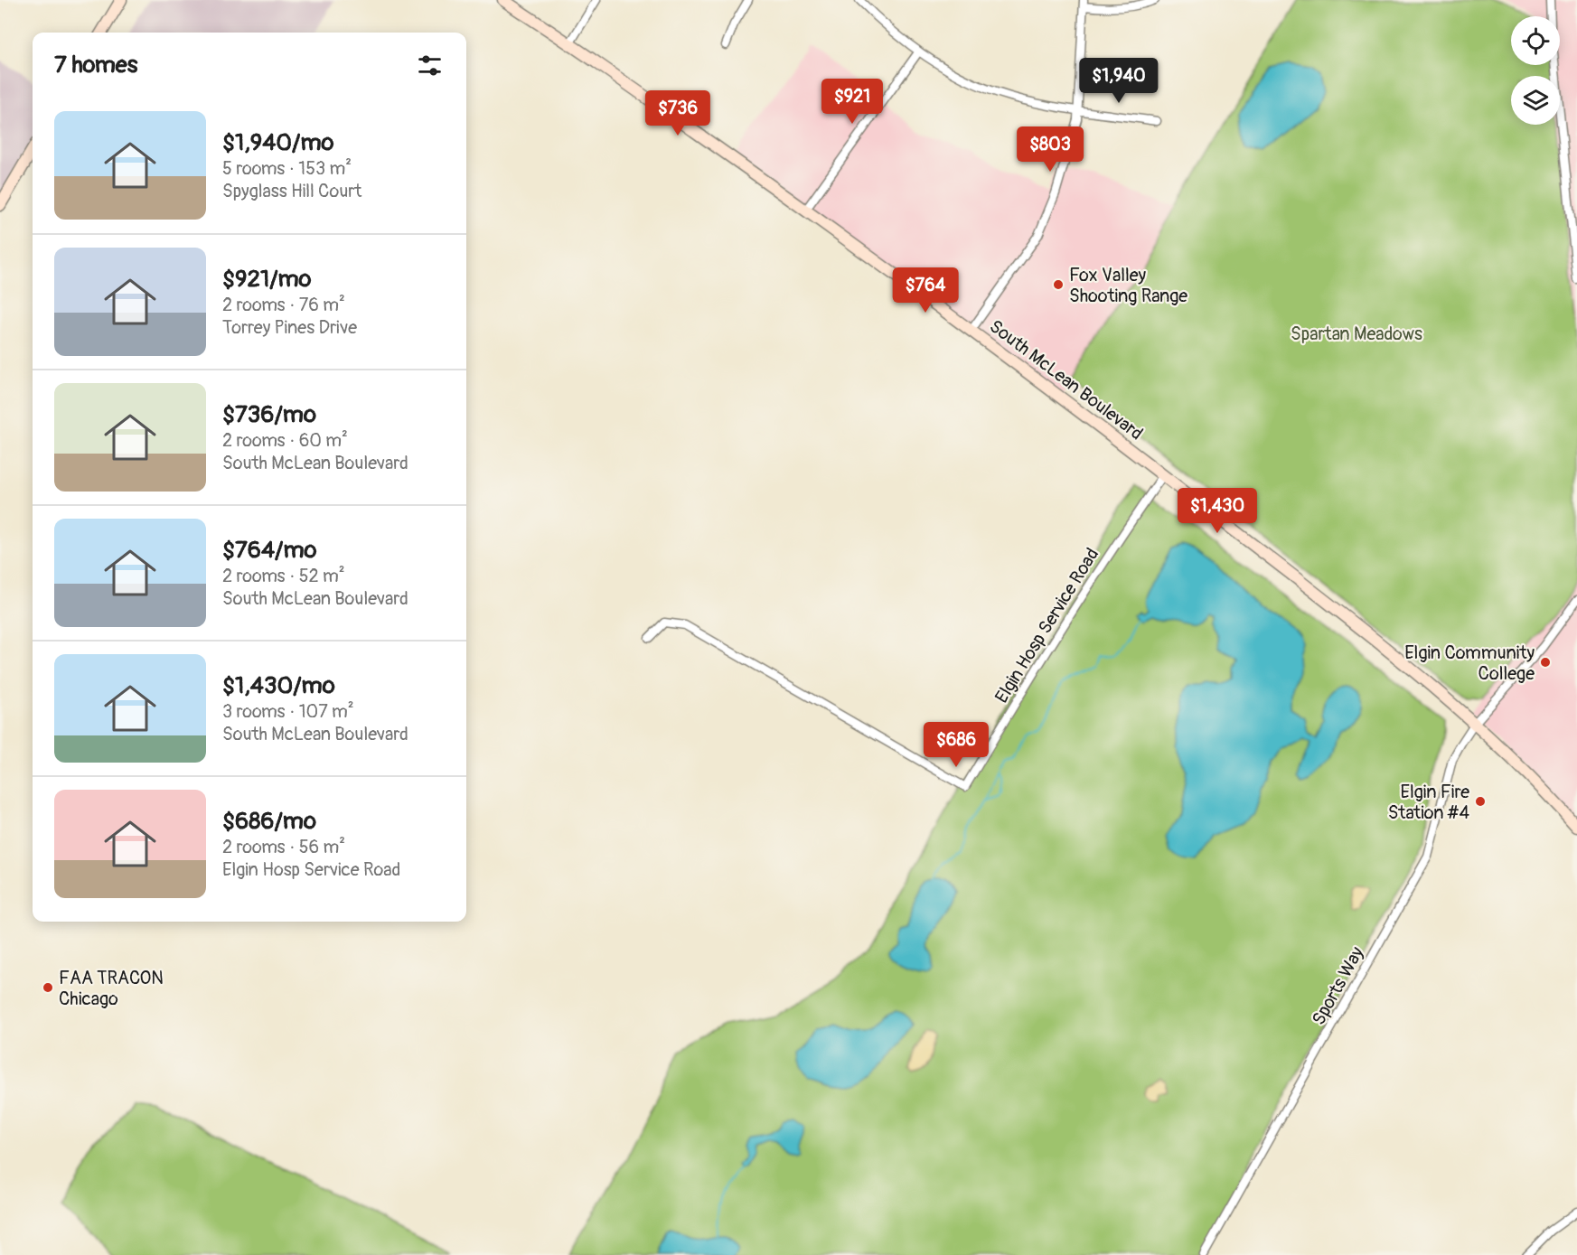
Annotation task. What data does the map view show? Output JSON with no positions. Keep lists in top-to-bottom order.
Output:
{
  "streets": {
    "main road": ["South McLean Boulevard"],
    "street": ["Elgin Hosp Service Road", "Sports Way"]
  },
  "crossings": [
    ["South McLean Boulevard", "Elgin Hosp Service Road"],
    ["South McLean Boulevard", "Sports Way"]
  ],
  "parks": ["Spartan Meadows"],
  "places": [
    "Fox Valley Shooting Range",
    "Elgin Community College",
    "Elgin Fire Station #4",
    "FAA TRACON Chicago"
  ],
  "page": {
    "heading": "7 homes",
    "price": [
      "$1,940",
      "$921",
      "$736",
      "$803",
      "$764",
      "$1,430",
      "$686"
    ],
    "list": [
      {
        "name": "$1,940/mo",
        "note": "5 rooms · 153 m² · Spyglass Hill Court"
      },
      {
        "name": "$921/mo",
        "note": "2 rooms · 76 m² · Torrey Pines Drive"
      },
      {
        "name": "$736/mo",
        "note": "2 rooms · 60 m² · South McLean Boulevard"
      },
      {
        "name": "$764/mo",
        "note": "2 rooms · 52 m² · South McLean Boulevard"
      },
      {
        "name": "$1,430/mo",
        "note": "3 rooms · 107 m² · South McLean Boulevard"
      },
      {
        "name": "$686/mo",
        "note": "2 rooms · 56 m² · Elgin Hosp Service Road"
      }
    ]
  }
}
